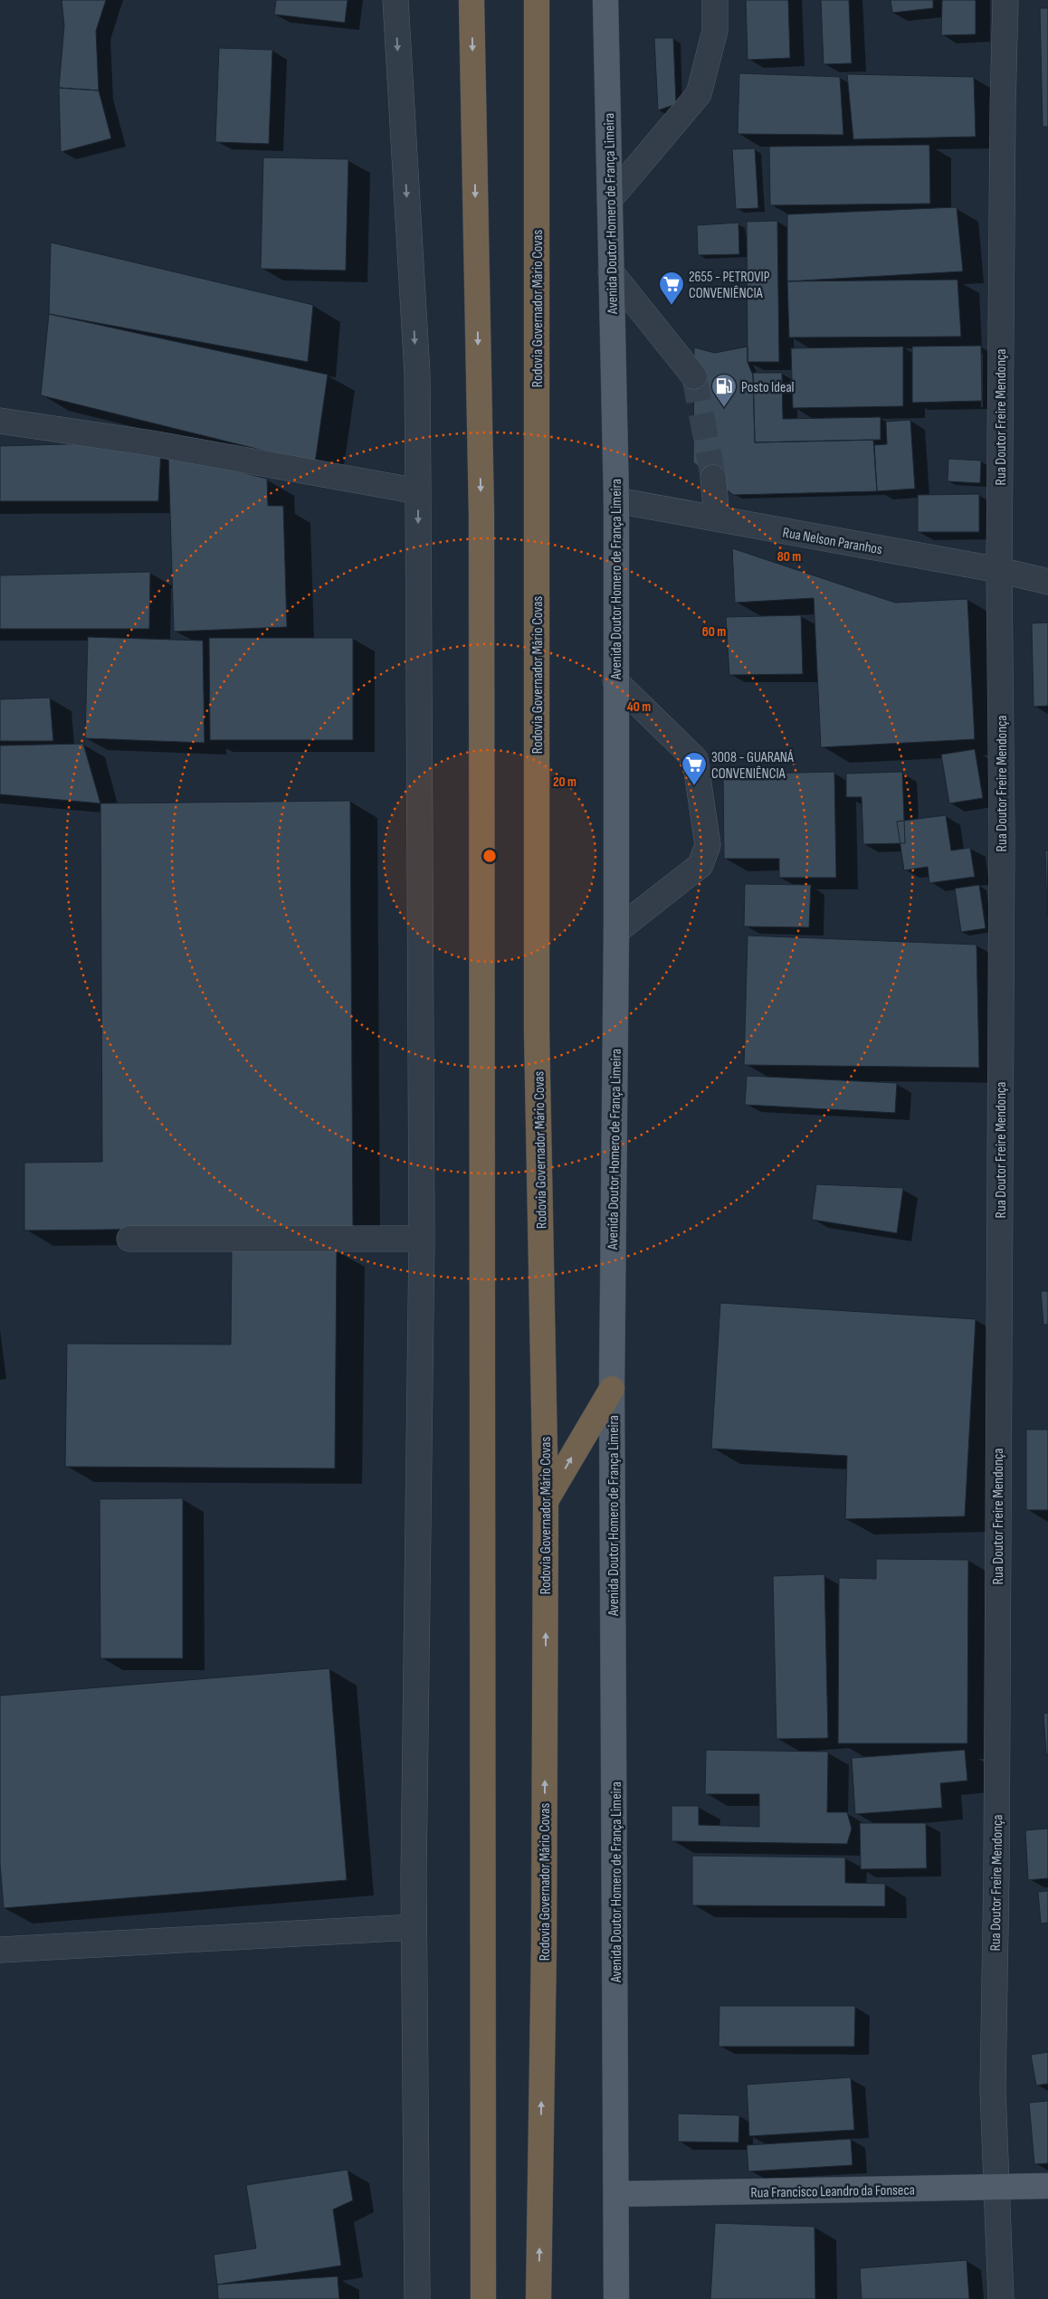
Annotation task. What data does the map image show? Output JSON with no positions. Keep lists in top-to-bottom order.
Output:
{
  "streets": {
    "highway": ["Rodovia Governador Mário Covas"],
    "main road": ["Avenida Doutor Homero de França Limeira", "Rua Francisco Leandro da Fonseca"],
    "street": ["Rua Doutor Freire Mendonça", "Rua Nelson Paranhos"]
  },
  "crossings": [
    ["Avenida Doutor Homero de França Limeira", "Rua Nelson Paranhos"],
    ["Avenida Doutor Homero de França Limeira", "Rua Francisco Leandro da Fonseca"],
    ["Rua Doutor Freire Mendonça", "Rua Nelson Paranhos"],
    ["Rua Doutor Freire Mendonça", "Rua Francisco Leandro da Fonseca"]
  ],
  "places": {
    "supermarket": ["2655 - PETROVIP CONVENIÊNCIA", "3008 - GUARANÁ CONVENIÊNCIA"],
    "fuel station": ["Posto Ideal"]
  },
  "rings": [
    "80 m",
    "60 m",
    "40 m",
    "20 m"
  ]
}
